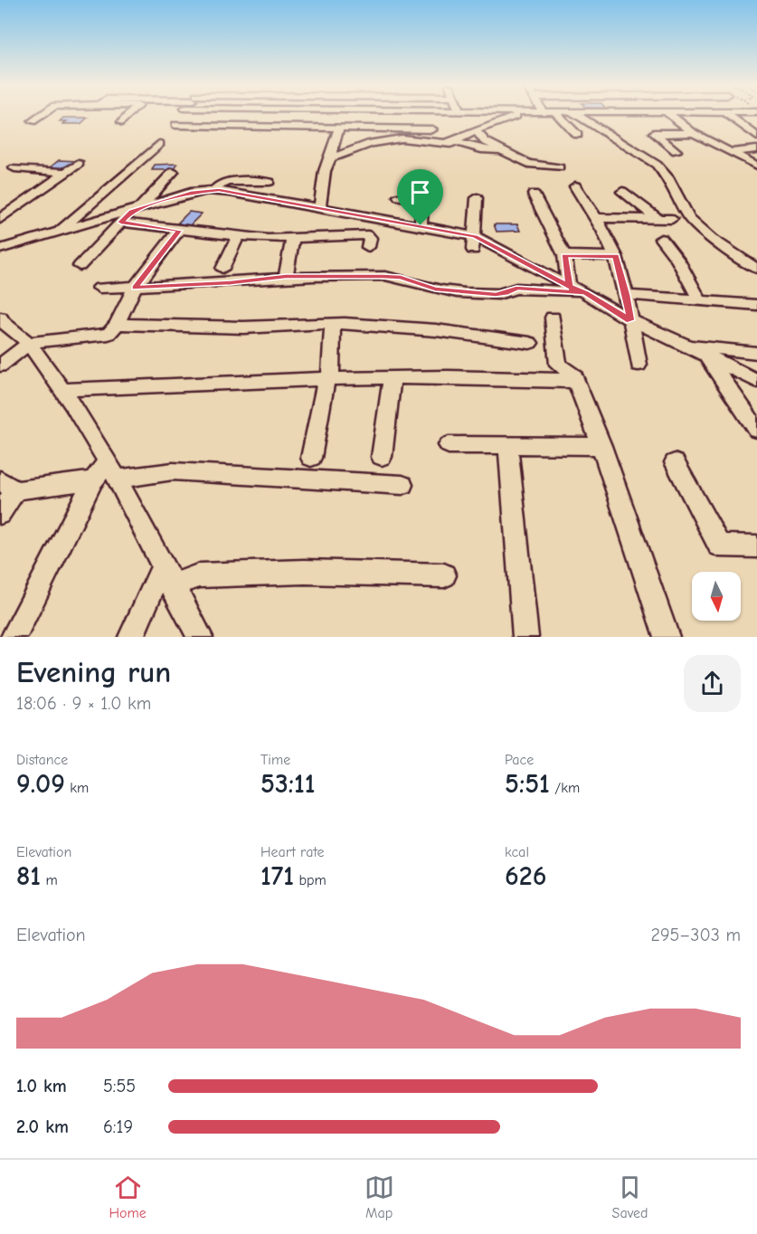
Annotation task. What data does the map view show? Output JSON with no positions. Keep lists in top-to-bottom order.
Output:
{
  "north": "bottom",
  "page": {
    "heading": ["Evening run", "18:06 · 9 × 1.0 km"],
    "stats": [
      ["Distance", "9.09 km"],
      ["Time", "53:11"],
      ["Pace", "5:51 /km"],
      ["Elevation", "81 m"],
      ["Heart rate", "171 bpm"],
      ["kcal", "626"]
    ],
    "chart": ["Elevation", "295–303 m"],
    "list": [
      {
        "name": "1.0 km",
        "note": "5:55"
      },
      {
        "name": "2.0 km",
        "note": "6:19"
      }
    ],
    "tabs": ["Home", "Map", "Saved"]
  }
}
